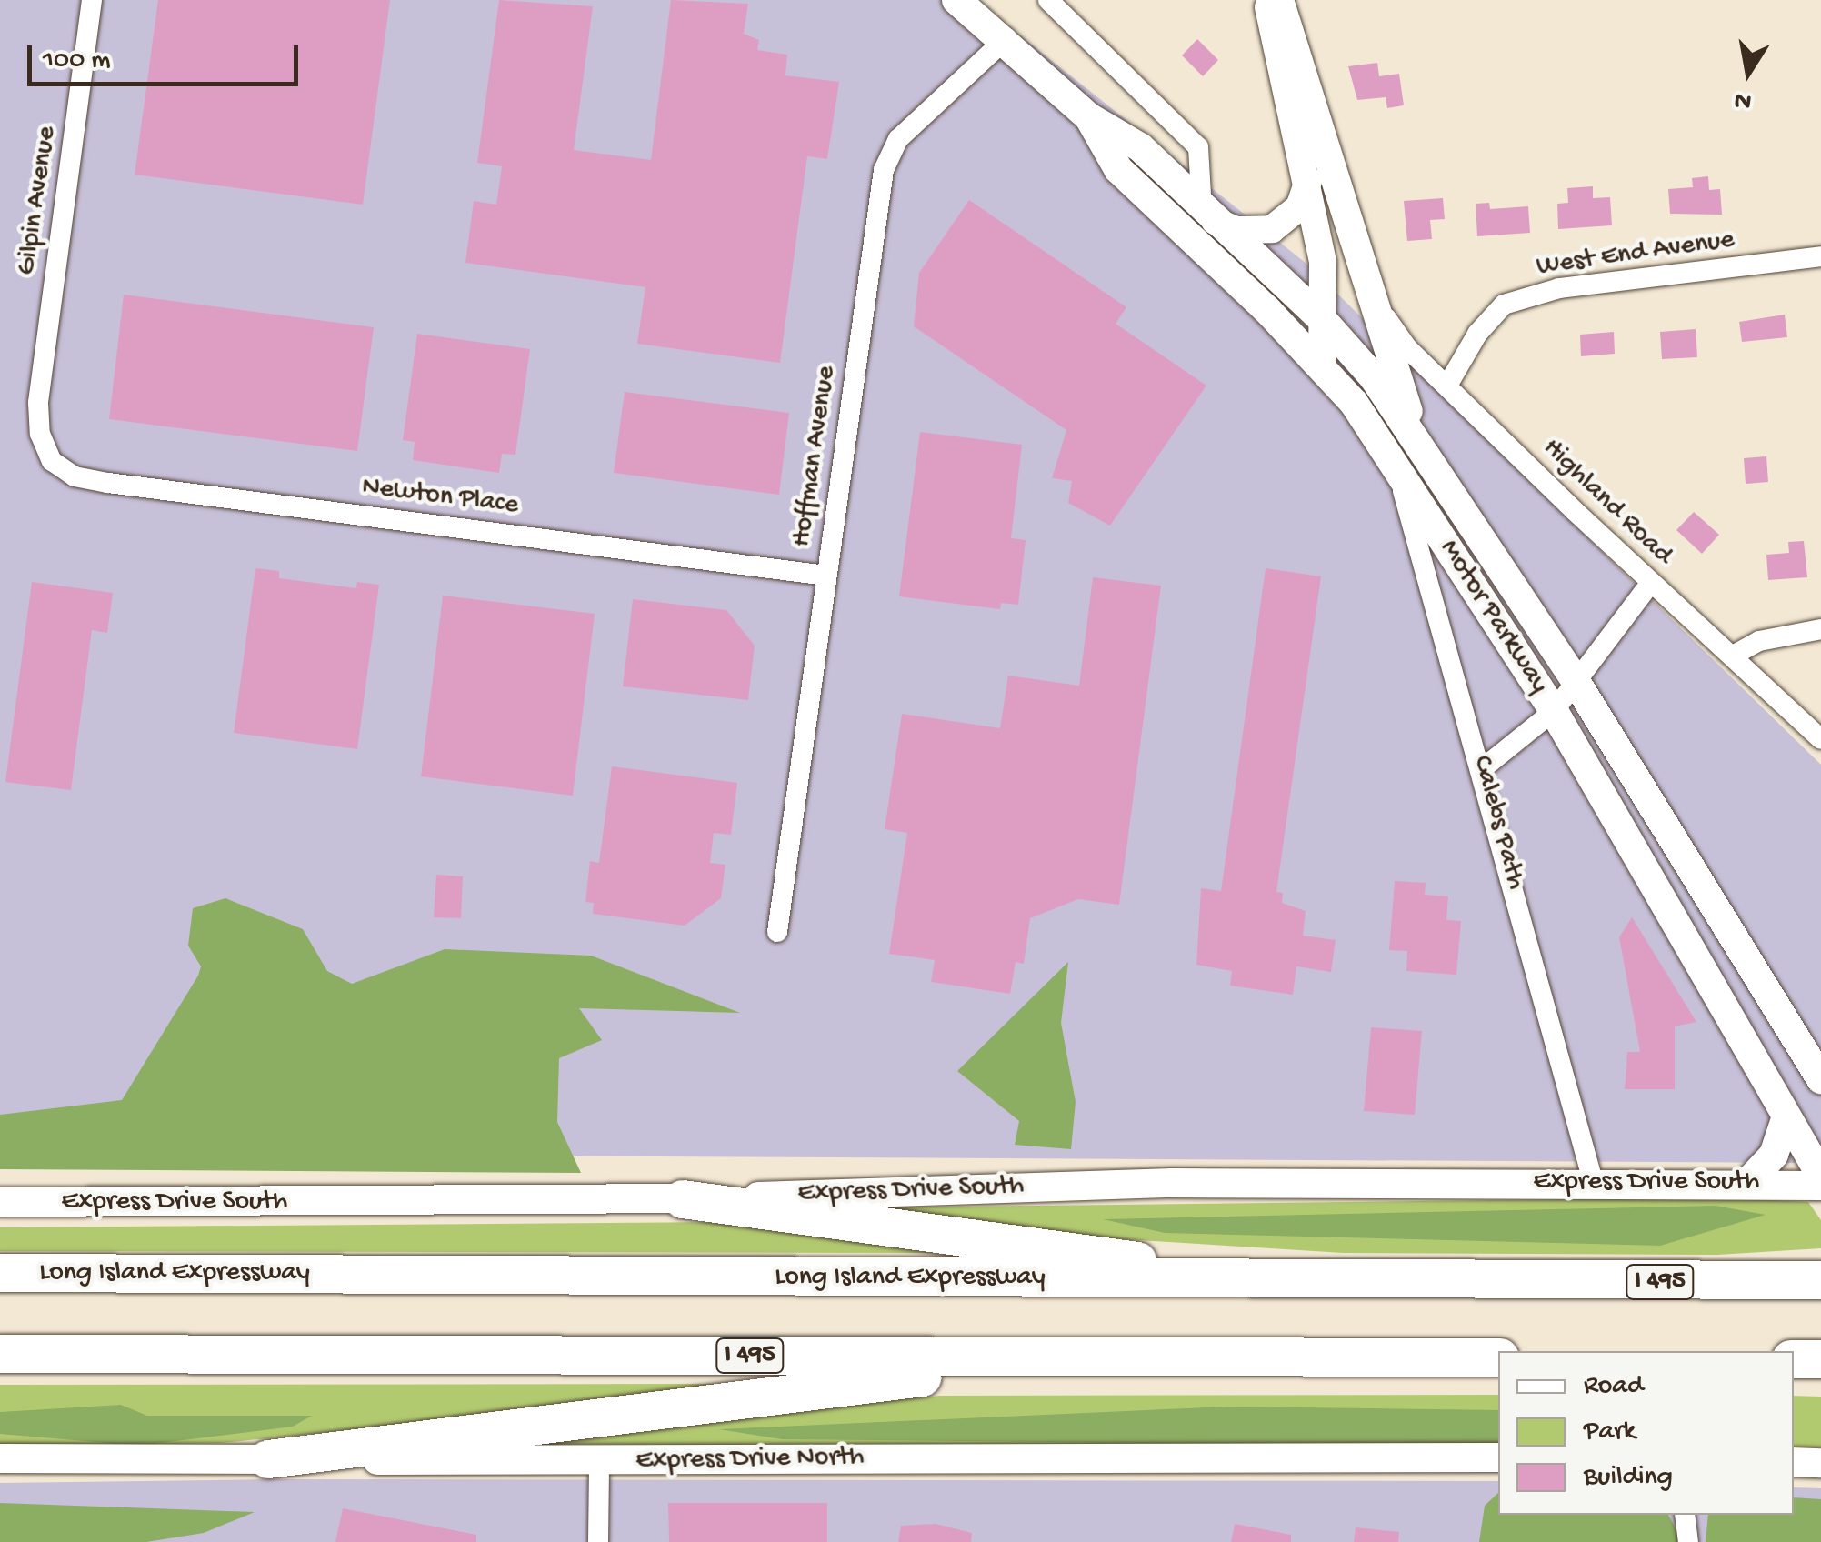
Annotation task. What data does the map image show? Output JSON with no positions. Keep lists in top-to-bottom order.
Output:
{
  "streets": {
    "highway": ["Long Island Expressway", "I 495"],
    "main road": ["Motor Parkway", "Express Drive South", "Express Drive North"],
    "street": [
      "Gilpin Avenue",
      "West End Avenue",
      "Hoffman Avenue",
      "Newton Place",
      "Highland Road",
      "Calebs Path"
    ]
  },
  "crossings": [
    ["Gilpin Avenue", "Newton Place"],
    ["West End Avenue", "Highland Road"],
    ["Hoffman Avenue", "Newton Place"],
    ["Hoffman Avenue", "Motor Parkway"],
    ["Motor Parkway", "Calebs Path"],
    ["Calebs Path", "Express Drive South"]
  ],
  "legend": ["Road", "Park", "Building"],
  "scale_bar": "100 m",
  "north": "bottom"
}
